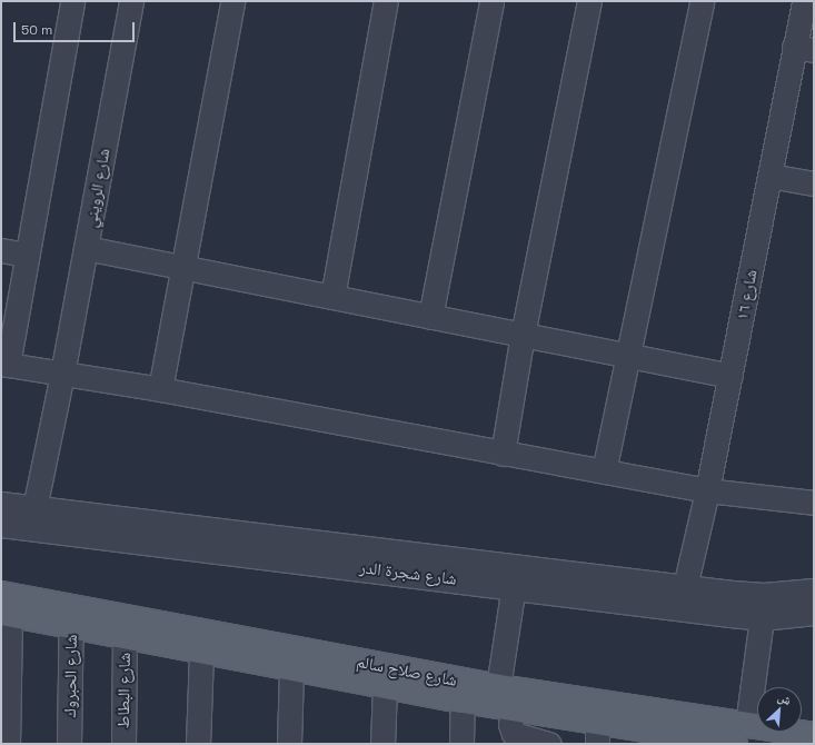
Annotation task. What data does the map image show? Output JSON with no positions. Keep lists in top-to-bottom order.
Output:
{
  "streets": {
    "main road": ["شارع صلاح سالم"],
    "street": [
      "شارع الرويني",
      "شارع ١٦",
      "شارع شجرة الدر",
      "شارع الحبروك",
      "شارع البطاط"
    ]
  },
  "crossings": [
    ["شارع الرويني", "شارع شجرة الدر"],
    ["شارع ١٦", "شارع شجرة الدر"],
    ["شارع صلاح سالم", "شارع الحبروك"],
    ["شارع صلاح سالم", "شارع البطاط"]
  ],
  "scale_bar": "50 m",
  "north": "top right"
}
